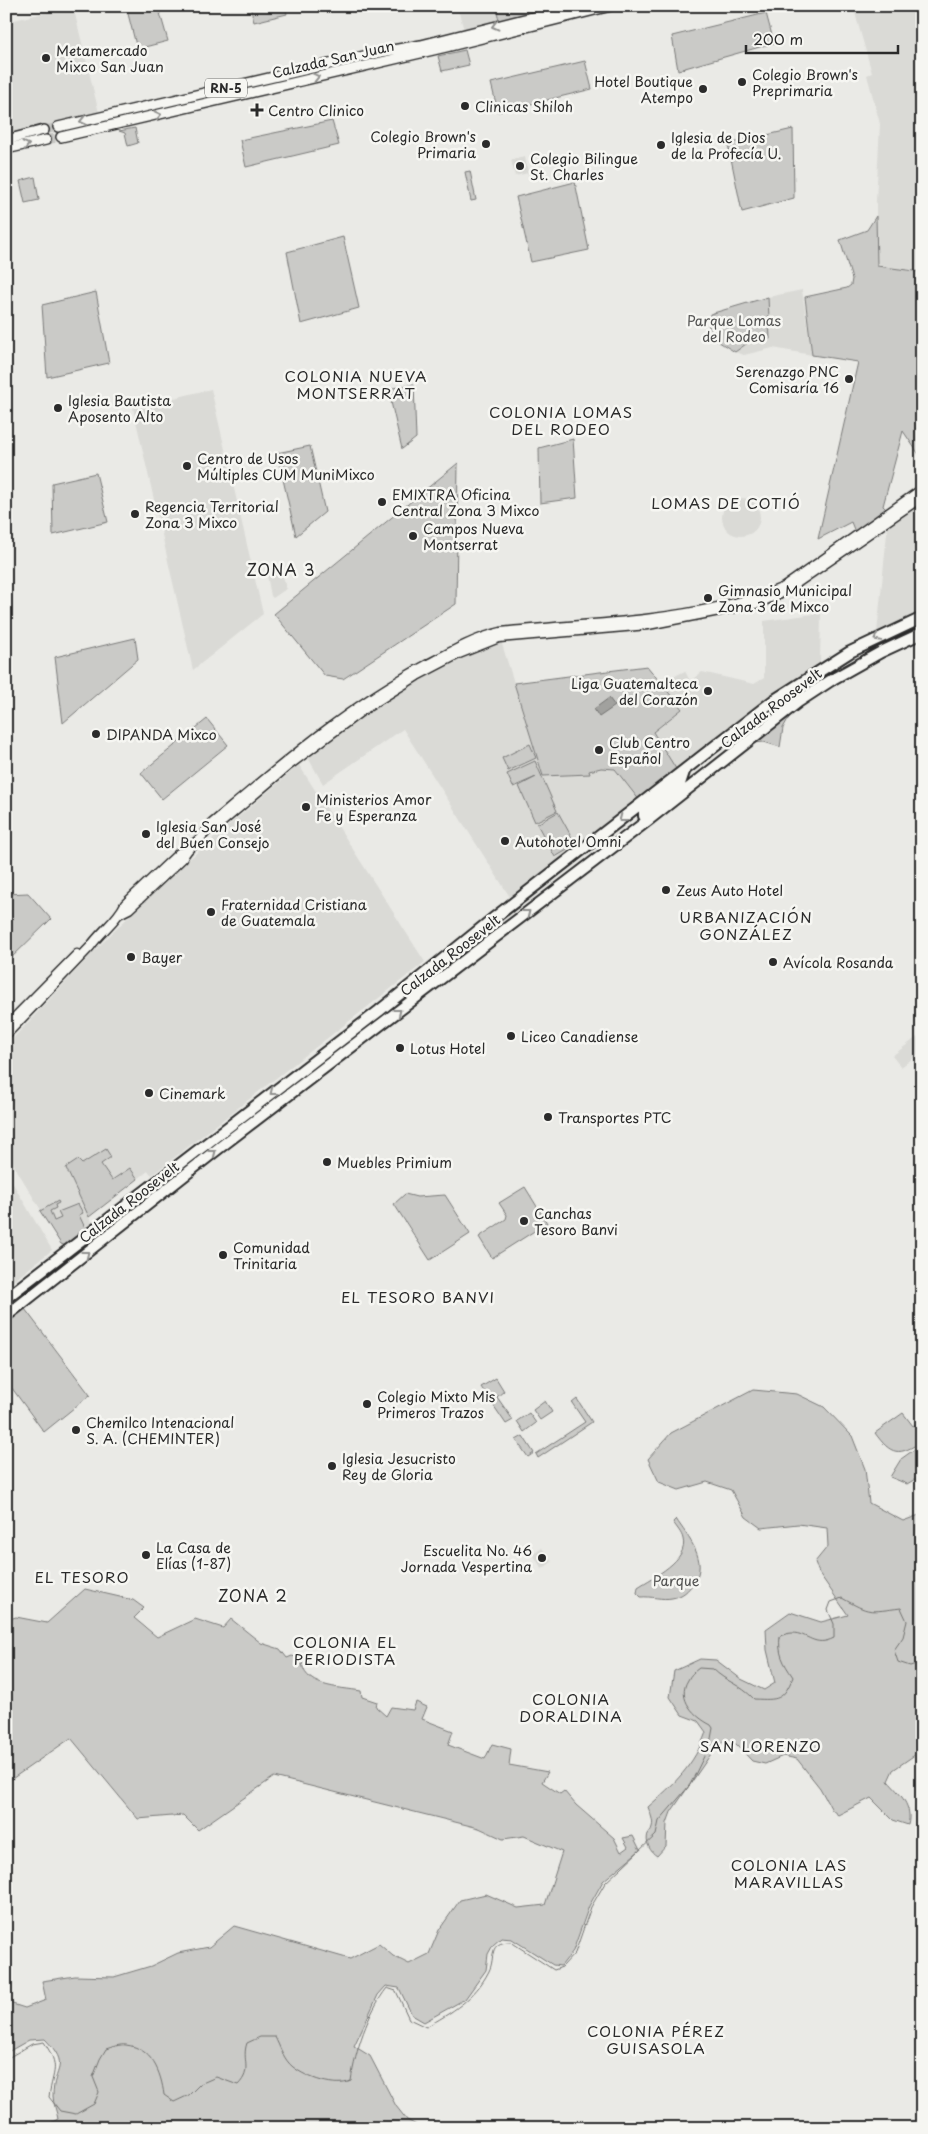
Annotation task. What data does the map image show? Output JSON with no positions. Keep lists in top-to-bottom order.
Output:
{
  "streets": {
    "highway": ["Calzada Roosevelt"],
    "main road": ["Calzada San Juan", "RN-5"]
  },
  "districts": [
    "COLONIA NUEVA MONTSERRAT",
    "COLONIA LOMAS DEL RODEO",
    "LOMAS DE COTIÓ",
    "ZONA 3",
    "URBANIZACIÓN GONZÁLEZ",
    "EL TESORO BANVI",
    "EL TESORO",
    "ZONA 2",
    "COLONIA EL PERIODISTA",
    "COLONIA DORALDINA",
    "SAN LORENZO",
    "COLONIA LAS MARAVILLAS",
    "COLONIA PÉREZ GUISASOLA"
  ],
  "parks": ["Parque Lomas del Rodeo", "Parque"],
  "places": {
    "other": [
      "Metamercado Mixco San Juan",
      "Colegio Brown's Preprimaria",
      "Hotel Boutique Atempo",
      "Clinicas Shiloh",
      "Colegio Brown's Primaria",
      "Iglesia de Dios de la Profecía U.",
      "Colegio Bilingue St. Charles",
      "Serenazgo PNC Comisaría 16",
      "Iglesia Bautista Aposento Alto",
      "Centro de Usos Múltiples CUM MuniMixco",
      "EMIXTRA Oficina Central Zona 3 Mixco",
      "Regencia Territorial Zona 3 Mixco",
      "Campos Nueva Montserrat",
      "Gimnasio Municipal Zona 3 de Mixco",
      "Liga Guatemalteca del Corazón",
      "DIPANDA Mixco",
      "Club Centro Español",
      "Ministerios Amor Fe y Esperanza",
      "Iglesia San José del Buen Consejo",
      "Autohotel Omni",
      "Zeus Auto Hotel",
      "Fraternidad Cristiana de Guatemala",
      "Bayer",
      "Avícola Rosanda",
      "Liceo Canadiense",
      "Lotus Hotel",
      "Cinemark",
      "Transportes PTC",
      "Muebles Primium",
      "Canchas Tesoro Banvi",
      "Comunidad Trinitaria",
      "Colegio Mixto Mis Primeros Trazos",
      "Chemilco Intenacional S. A. (CHEMINTER)",
      "Iglesia Jesucristo Rey de Gloria",
      "La Casa de Elías (1-87)",
      "Escuelita No. 46 Jornada Vespertina"
    ],
    "health": ["Centro Clinico"]
  },
  "scale_bar": "200 m"
}
